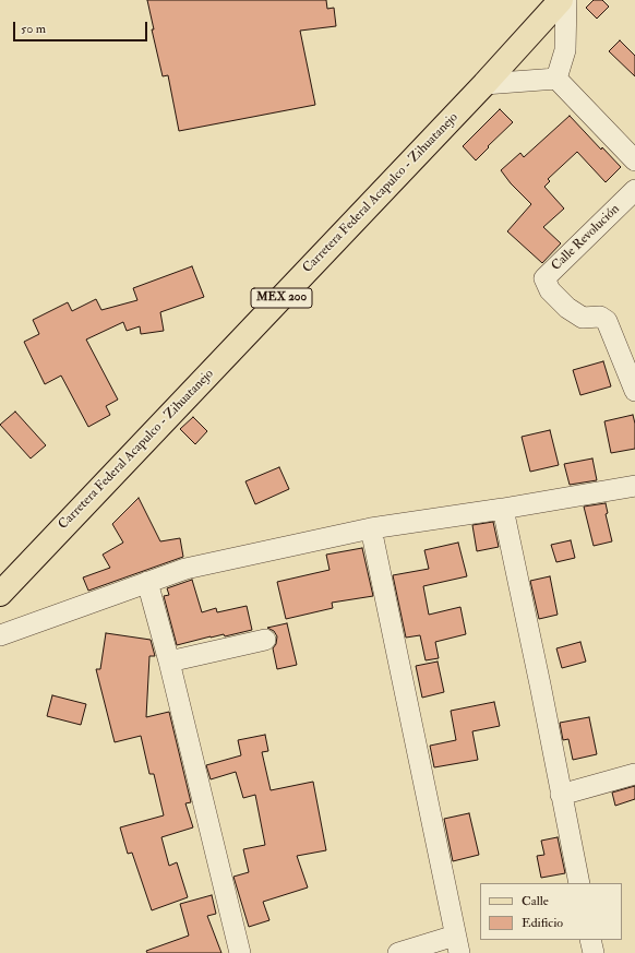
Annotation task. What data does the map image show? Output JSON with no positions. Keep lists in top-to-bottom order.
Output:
{
  "streets": {
    "main road": ["Carretera Federal Acapulco - Zihuatanejo", "MEX 200"],
    "street": ["Calle Revolución"]
  },
  "legend": ["Calle", "Edificio"],
  "scale_bar": "50 m"
}
